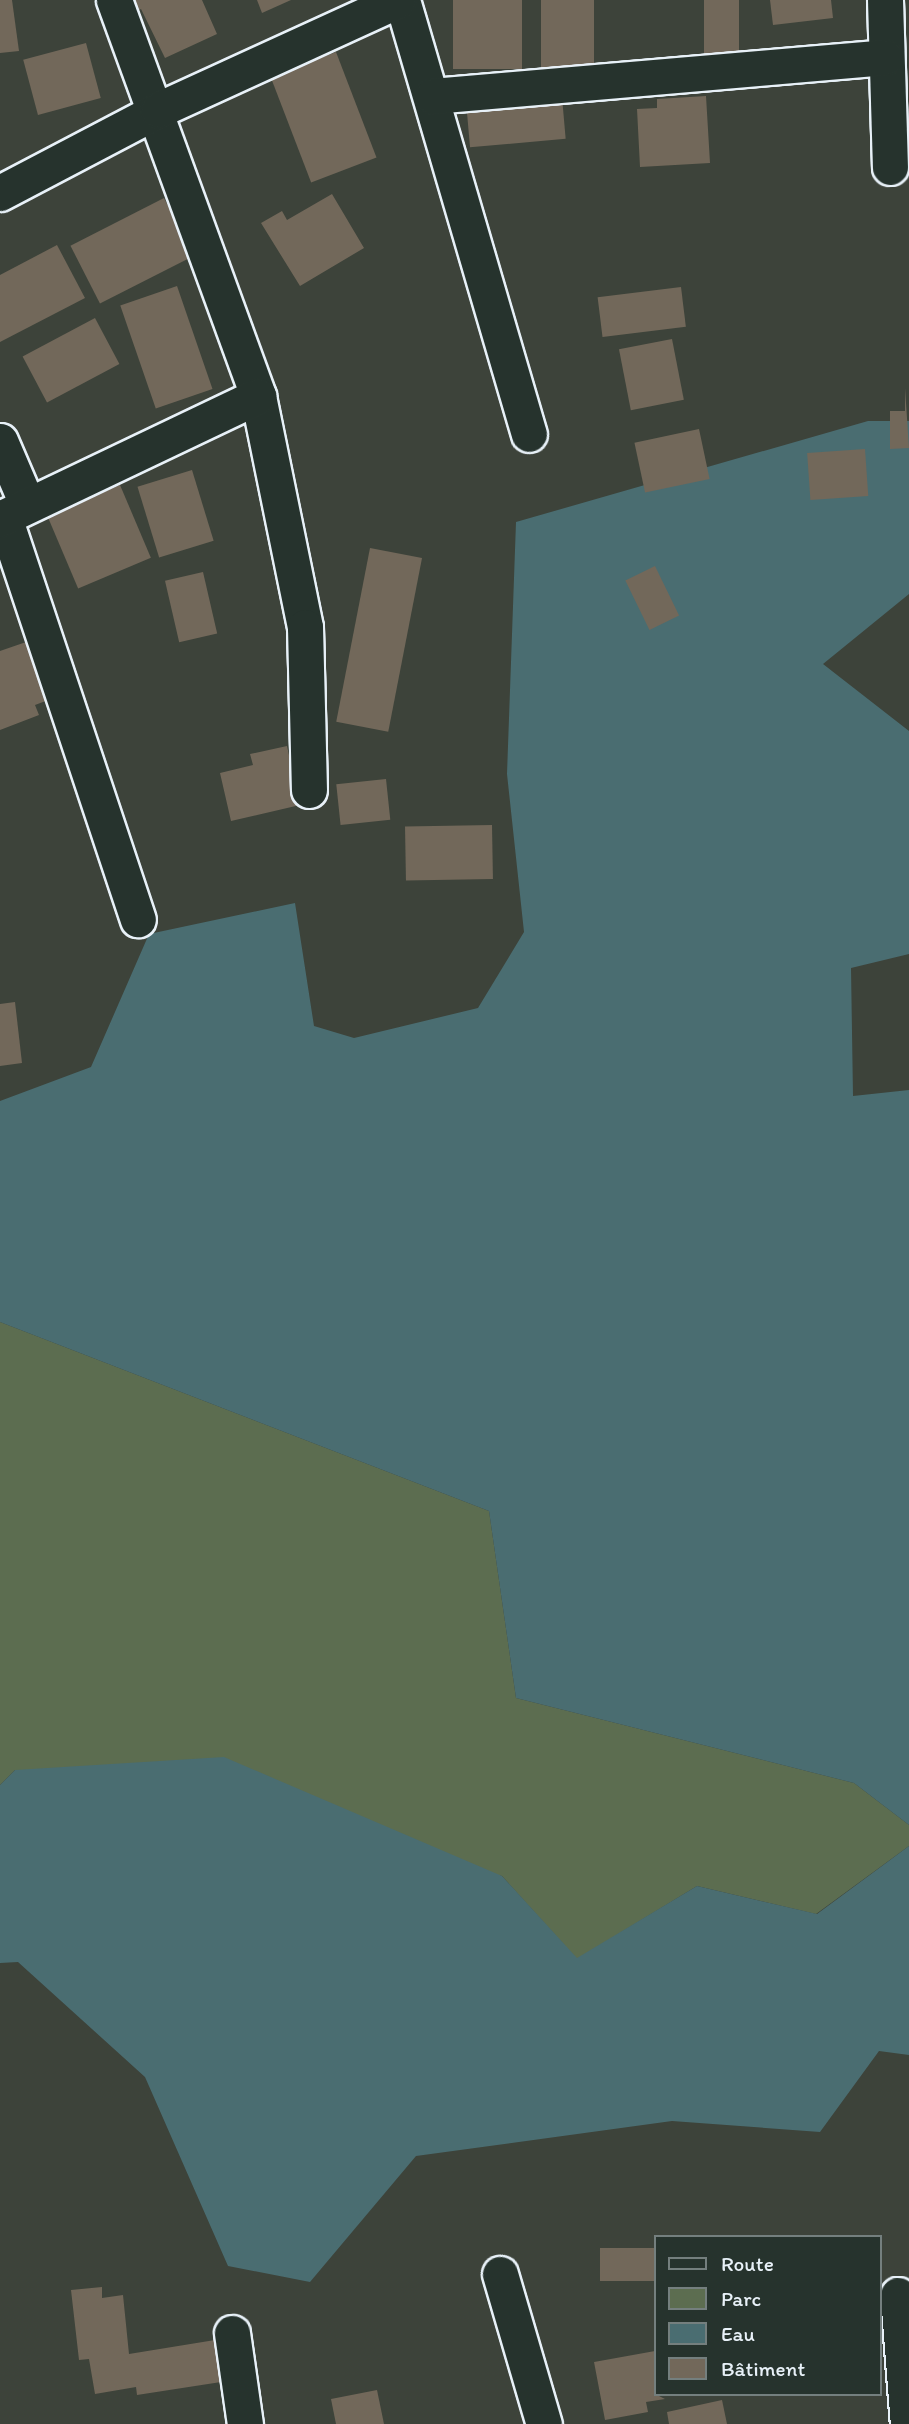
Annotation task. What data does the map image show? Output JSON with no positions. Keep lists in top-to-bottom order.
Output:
{
  "legend": [
    "Route",
    "Parc",
    "Eau",
    "Bâtiment"
  ]
}
